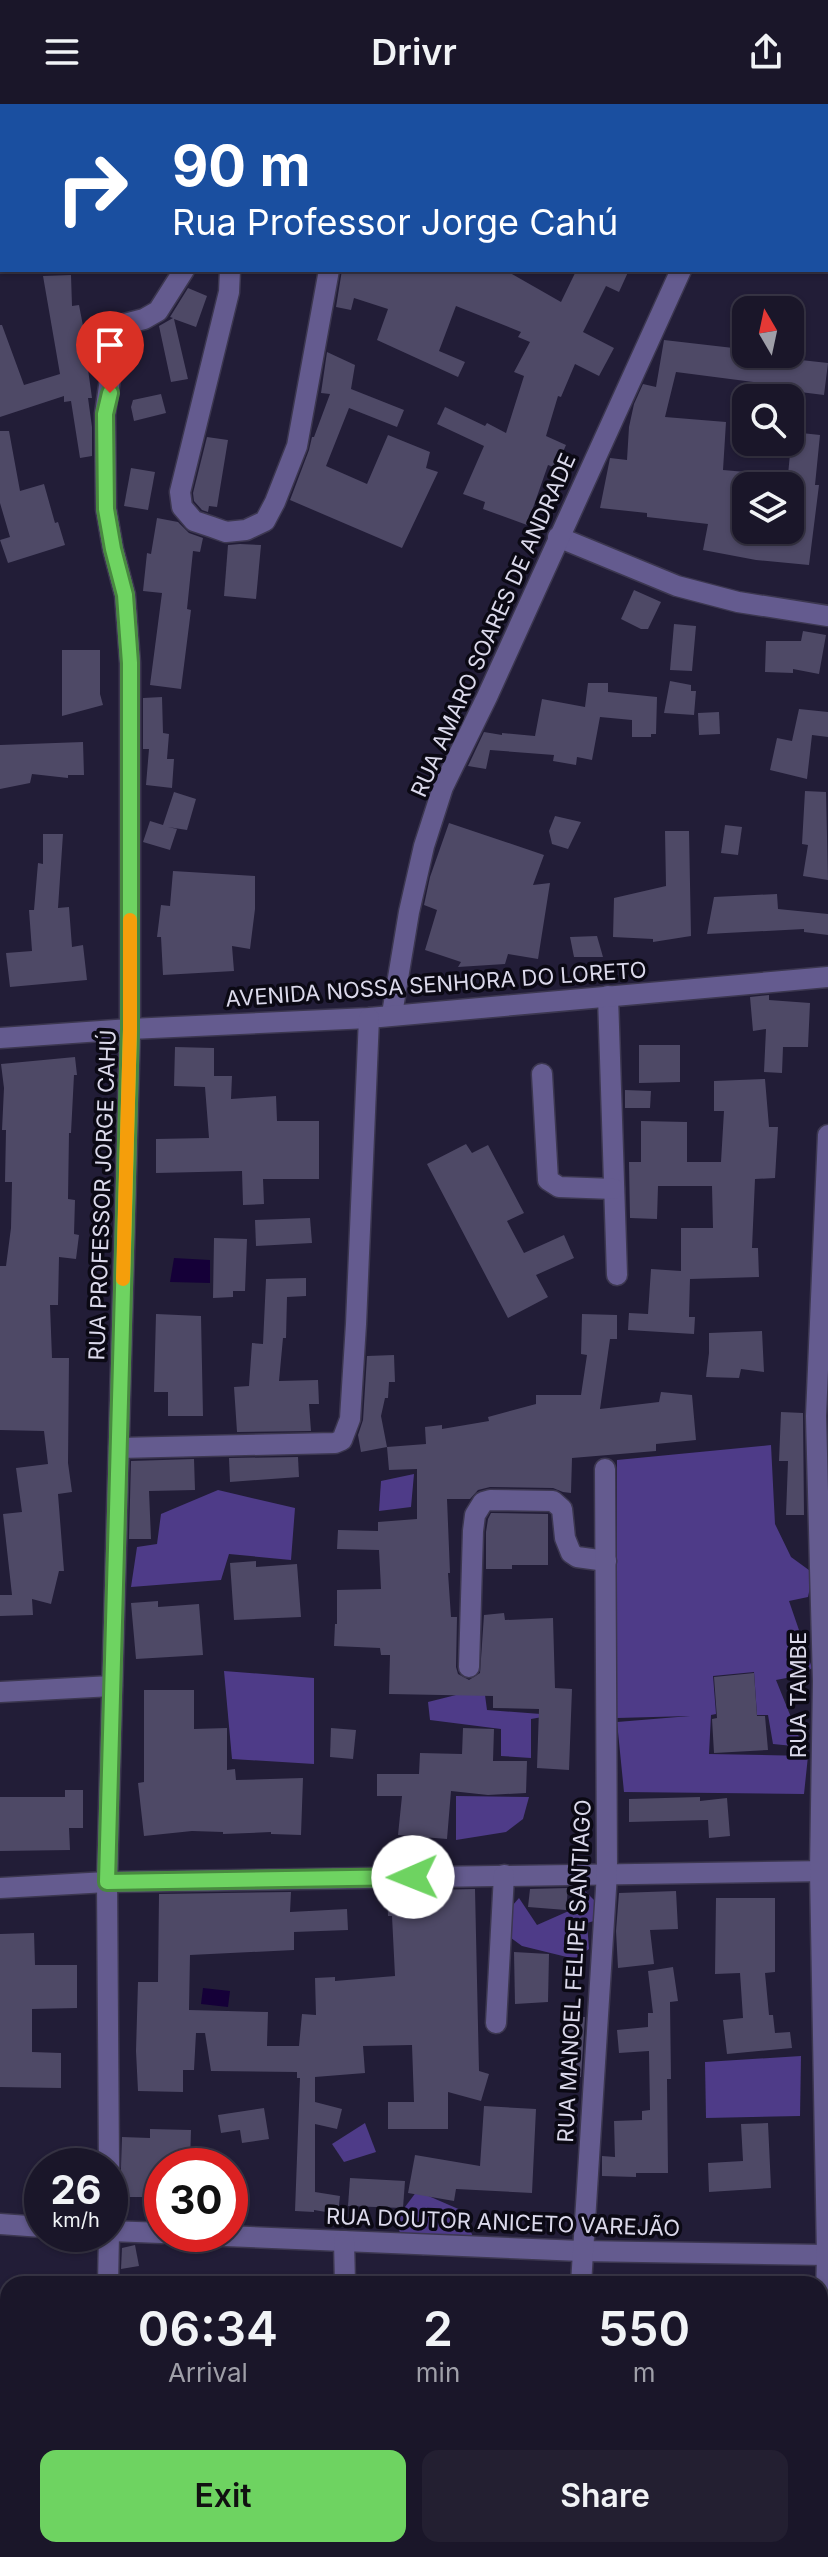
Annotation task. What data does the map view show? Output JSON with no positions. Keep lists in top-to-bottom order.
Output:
{
  "streets": {
    "street": [
      "RUA AMARO SOARES DE ANDRADE",
      "AVENIDA NOSSA SENHORA DO LORETO",
      "RUA PROFESSOR JORGE CAHÚ",
      "RUA TAMBE",
      "RUA MANOEL FELIPE SANTIAGO",
      "RUA DOUTOR ANICETO VAREJÃO"
    ]
  },
  "crossings": [
    ["RUA AMARO SOARES DE ANDRADE", "AVENIDA NOSSA SENHORA DO LORETO"],
    ["AVENIDA NOSSA SENHORA DO LORETO", "RUA PROFESSOR JORGE CAHÚ"],
    ["RUA TAMBE", "RUA DOUTOR ANICETO VAREJÃO"],
    ["RUA MANOEL FELIPE SANTIAGO", "RUA DOUTOR ANICETO VAREJÃO"]
  ],
  "north": "top",
  "page": {
    "header": "Drivr",
    "turn": ["90 m", "Rua Professor Jorge Cahú"],
    "speed": "26 km/h",
    "limit": "30",
    "eta": [
      "06:34",
      "Arrival",
      "2",
      "min",
      "550",
      "m"
    ],
    "buttons": ["Exit", "Share"]
  }
}
